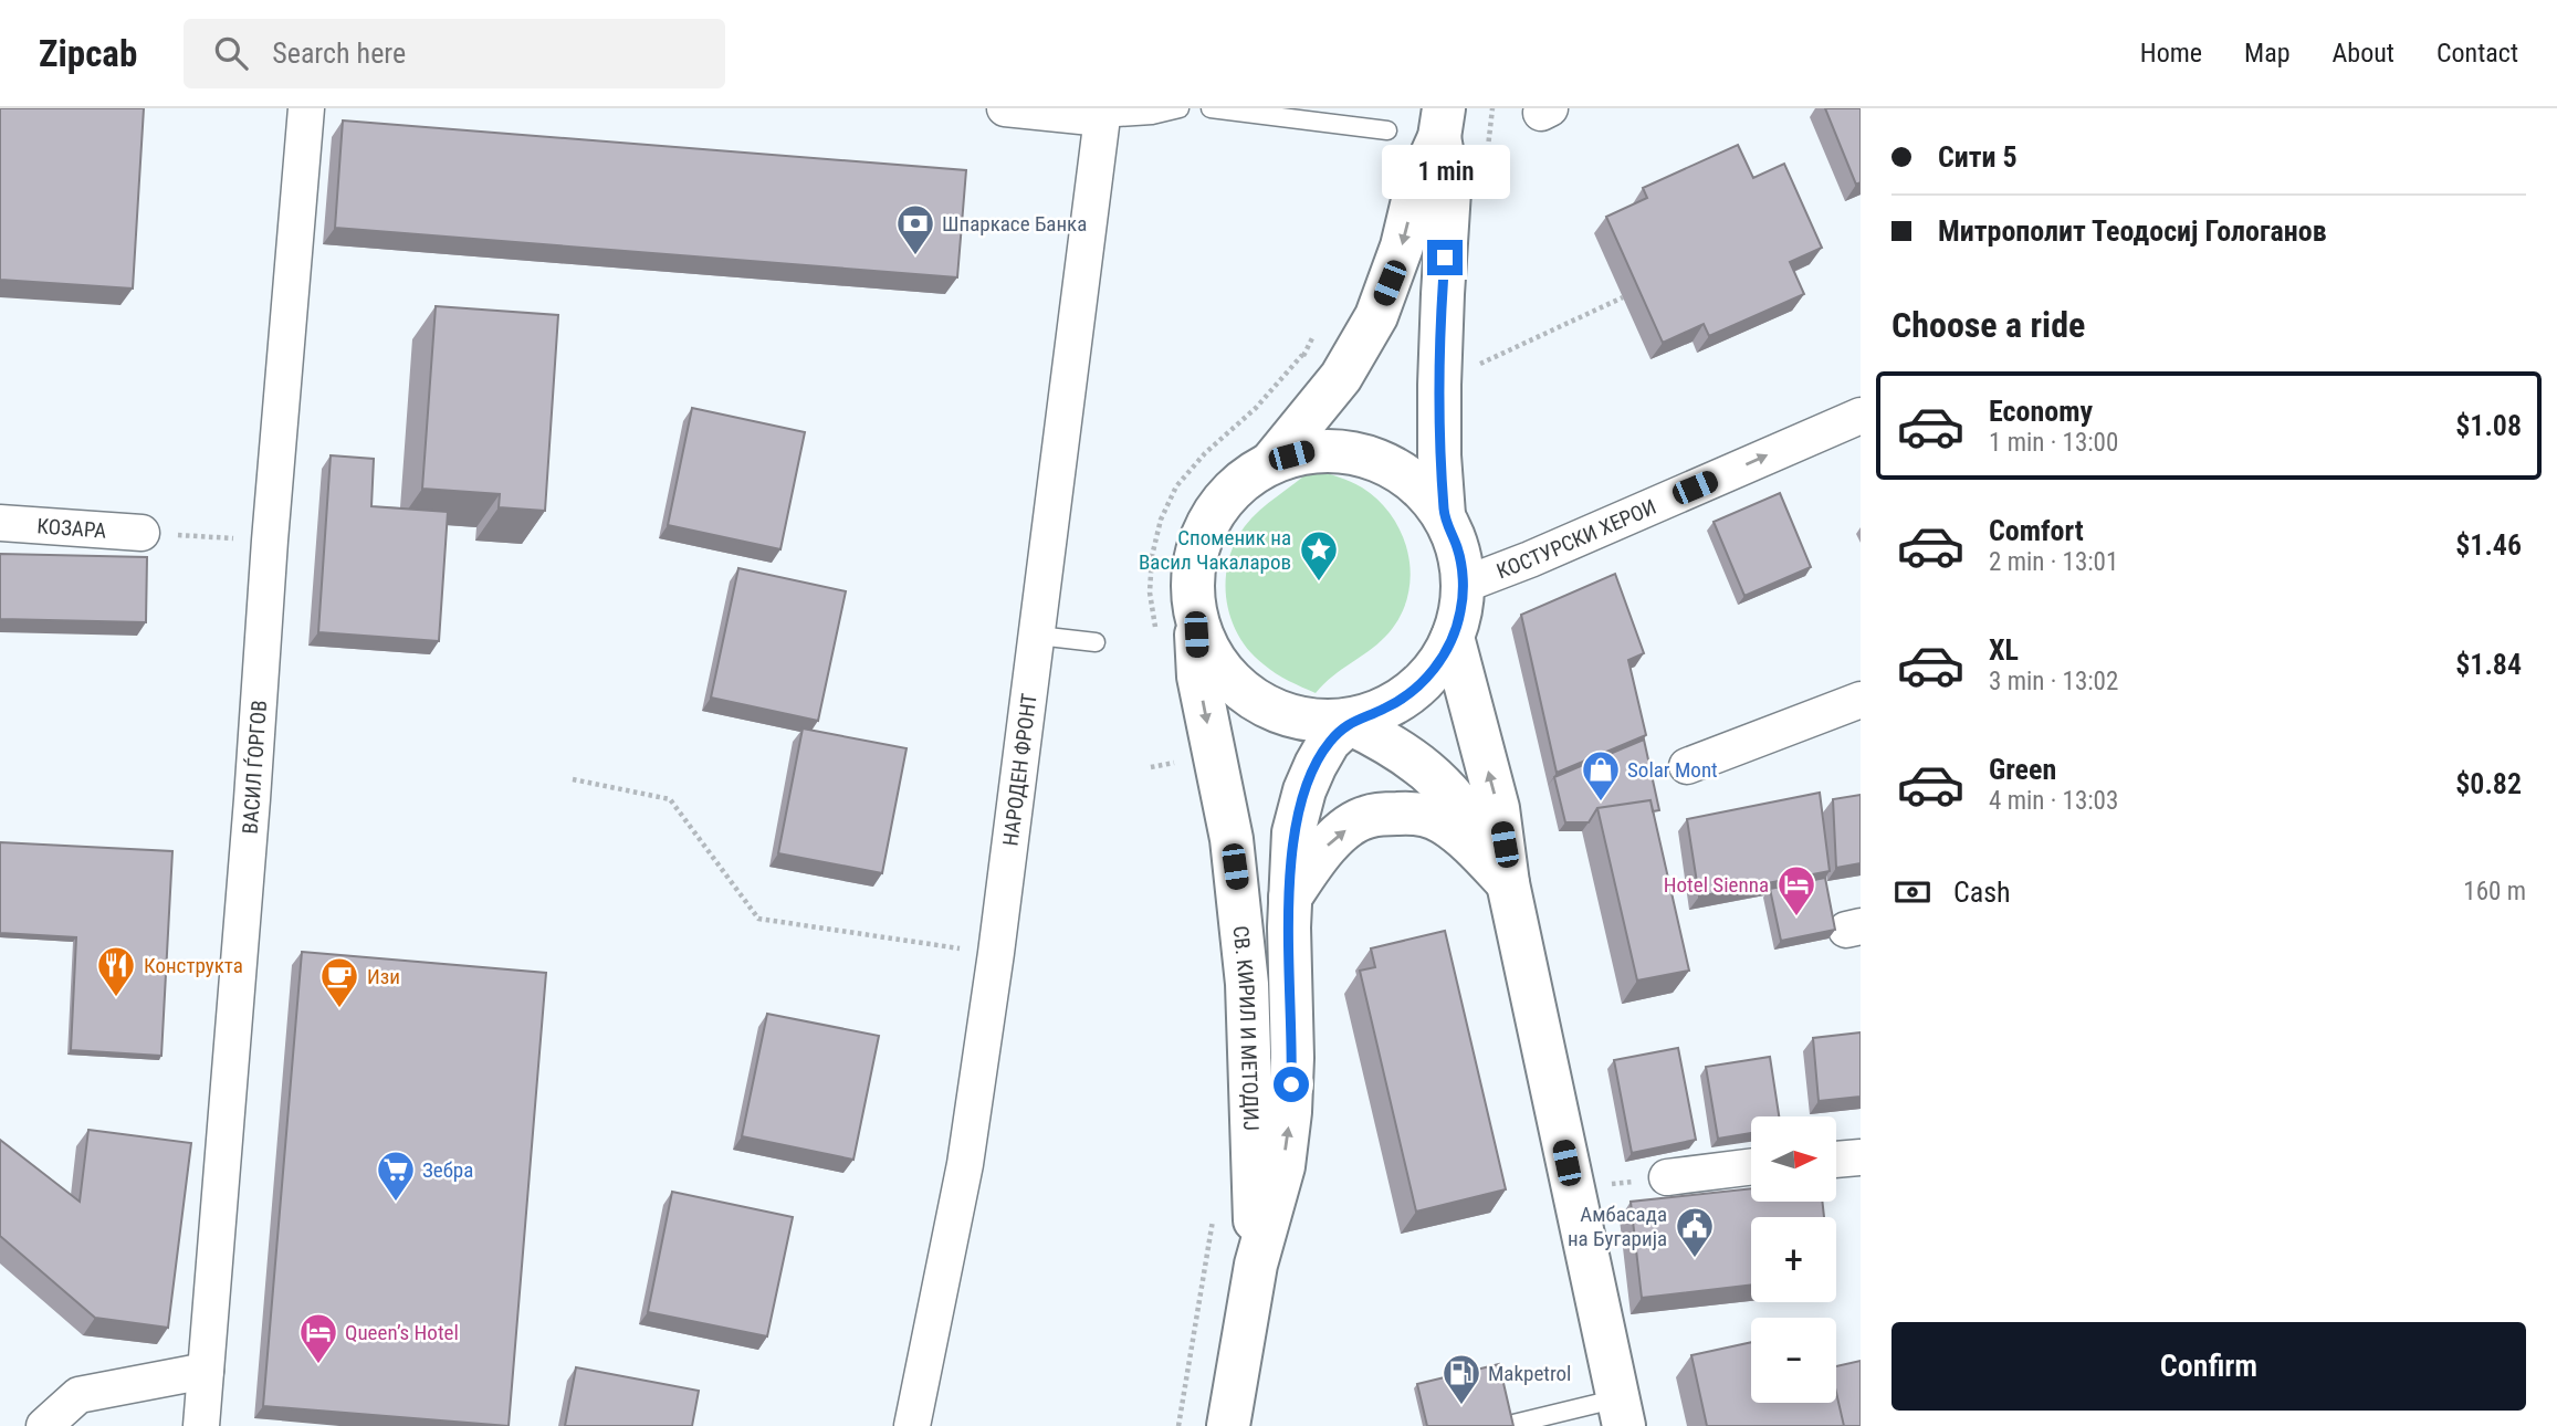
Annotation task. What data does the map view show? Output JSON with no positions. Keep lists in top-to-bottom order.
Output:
{
  "streets": {
    "street": [
      "КОЗАРА",
      "КОСТУРСКИ ХЕРОИ",
      "ВАСИЛ ЃОРГОВ",
      "НАРОДЕН ФРОНТ",
      "СВ. КИРИЛ И МЕТОДИЈ"
    ]
  },
  "crossings": [
    ["КОСТУРСКИ ХЕРОИ", "СВ. КИРИЛ И МЕТОДИЈ"]
  ],
  "places": {
    "bank": ["Шпаркасе Банка"],
    "place": ["Споменик на Васил Чакаларов"],
    "shop": ["Solar Mont"],
    "hotel": ["Hotel Sienna", "Queen’s Hotel"],
    "restaurant": ["Конструкта"],
    "cafe": ["Изи"],
    "supermarket": ["Зебра"],
    "public building": ["Амбасада на Бугарија"],
    "fuel station": ["Makpetrol"]
  },
  "north": "right",
  "page": {
    "header": "Zipcab",
    "search": "Search here",
    "nav": [
      "Home",
      "Map",
      "About",
      "Contact"
    ],
    "banner": ["Сити 5", "Митрополит Теодосиј Гологанов"],
    "bubble": "1 min",
    "heading": "Choose a ride",
    "list": [
      {
        "name": "Economy",
        "note": "1 min · 13:00",
        "value": "$1.08"
      },
      {
        "name": "Comfort",
        "note": "2 min · 13:01",
        "value": "$1.46"
      },
      {
        "name": "XL",
        "note": "3 min · 13:02",
        "value": "$1.84"
      },
      {
        "name": "Green",
        "note": "4 min · 13:03",
        "value": "$0.82"
      }
    ],
    "pay": ["Cash", "160 m"],
    "map_buttons": ["+", "−"],
    "buttons": "Confirm"
  }
}
